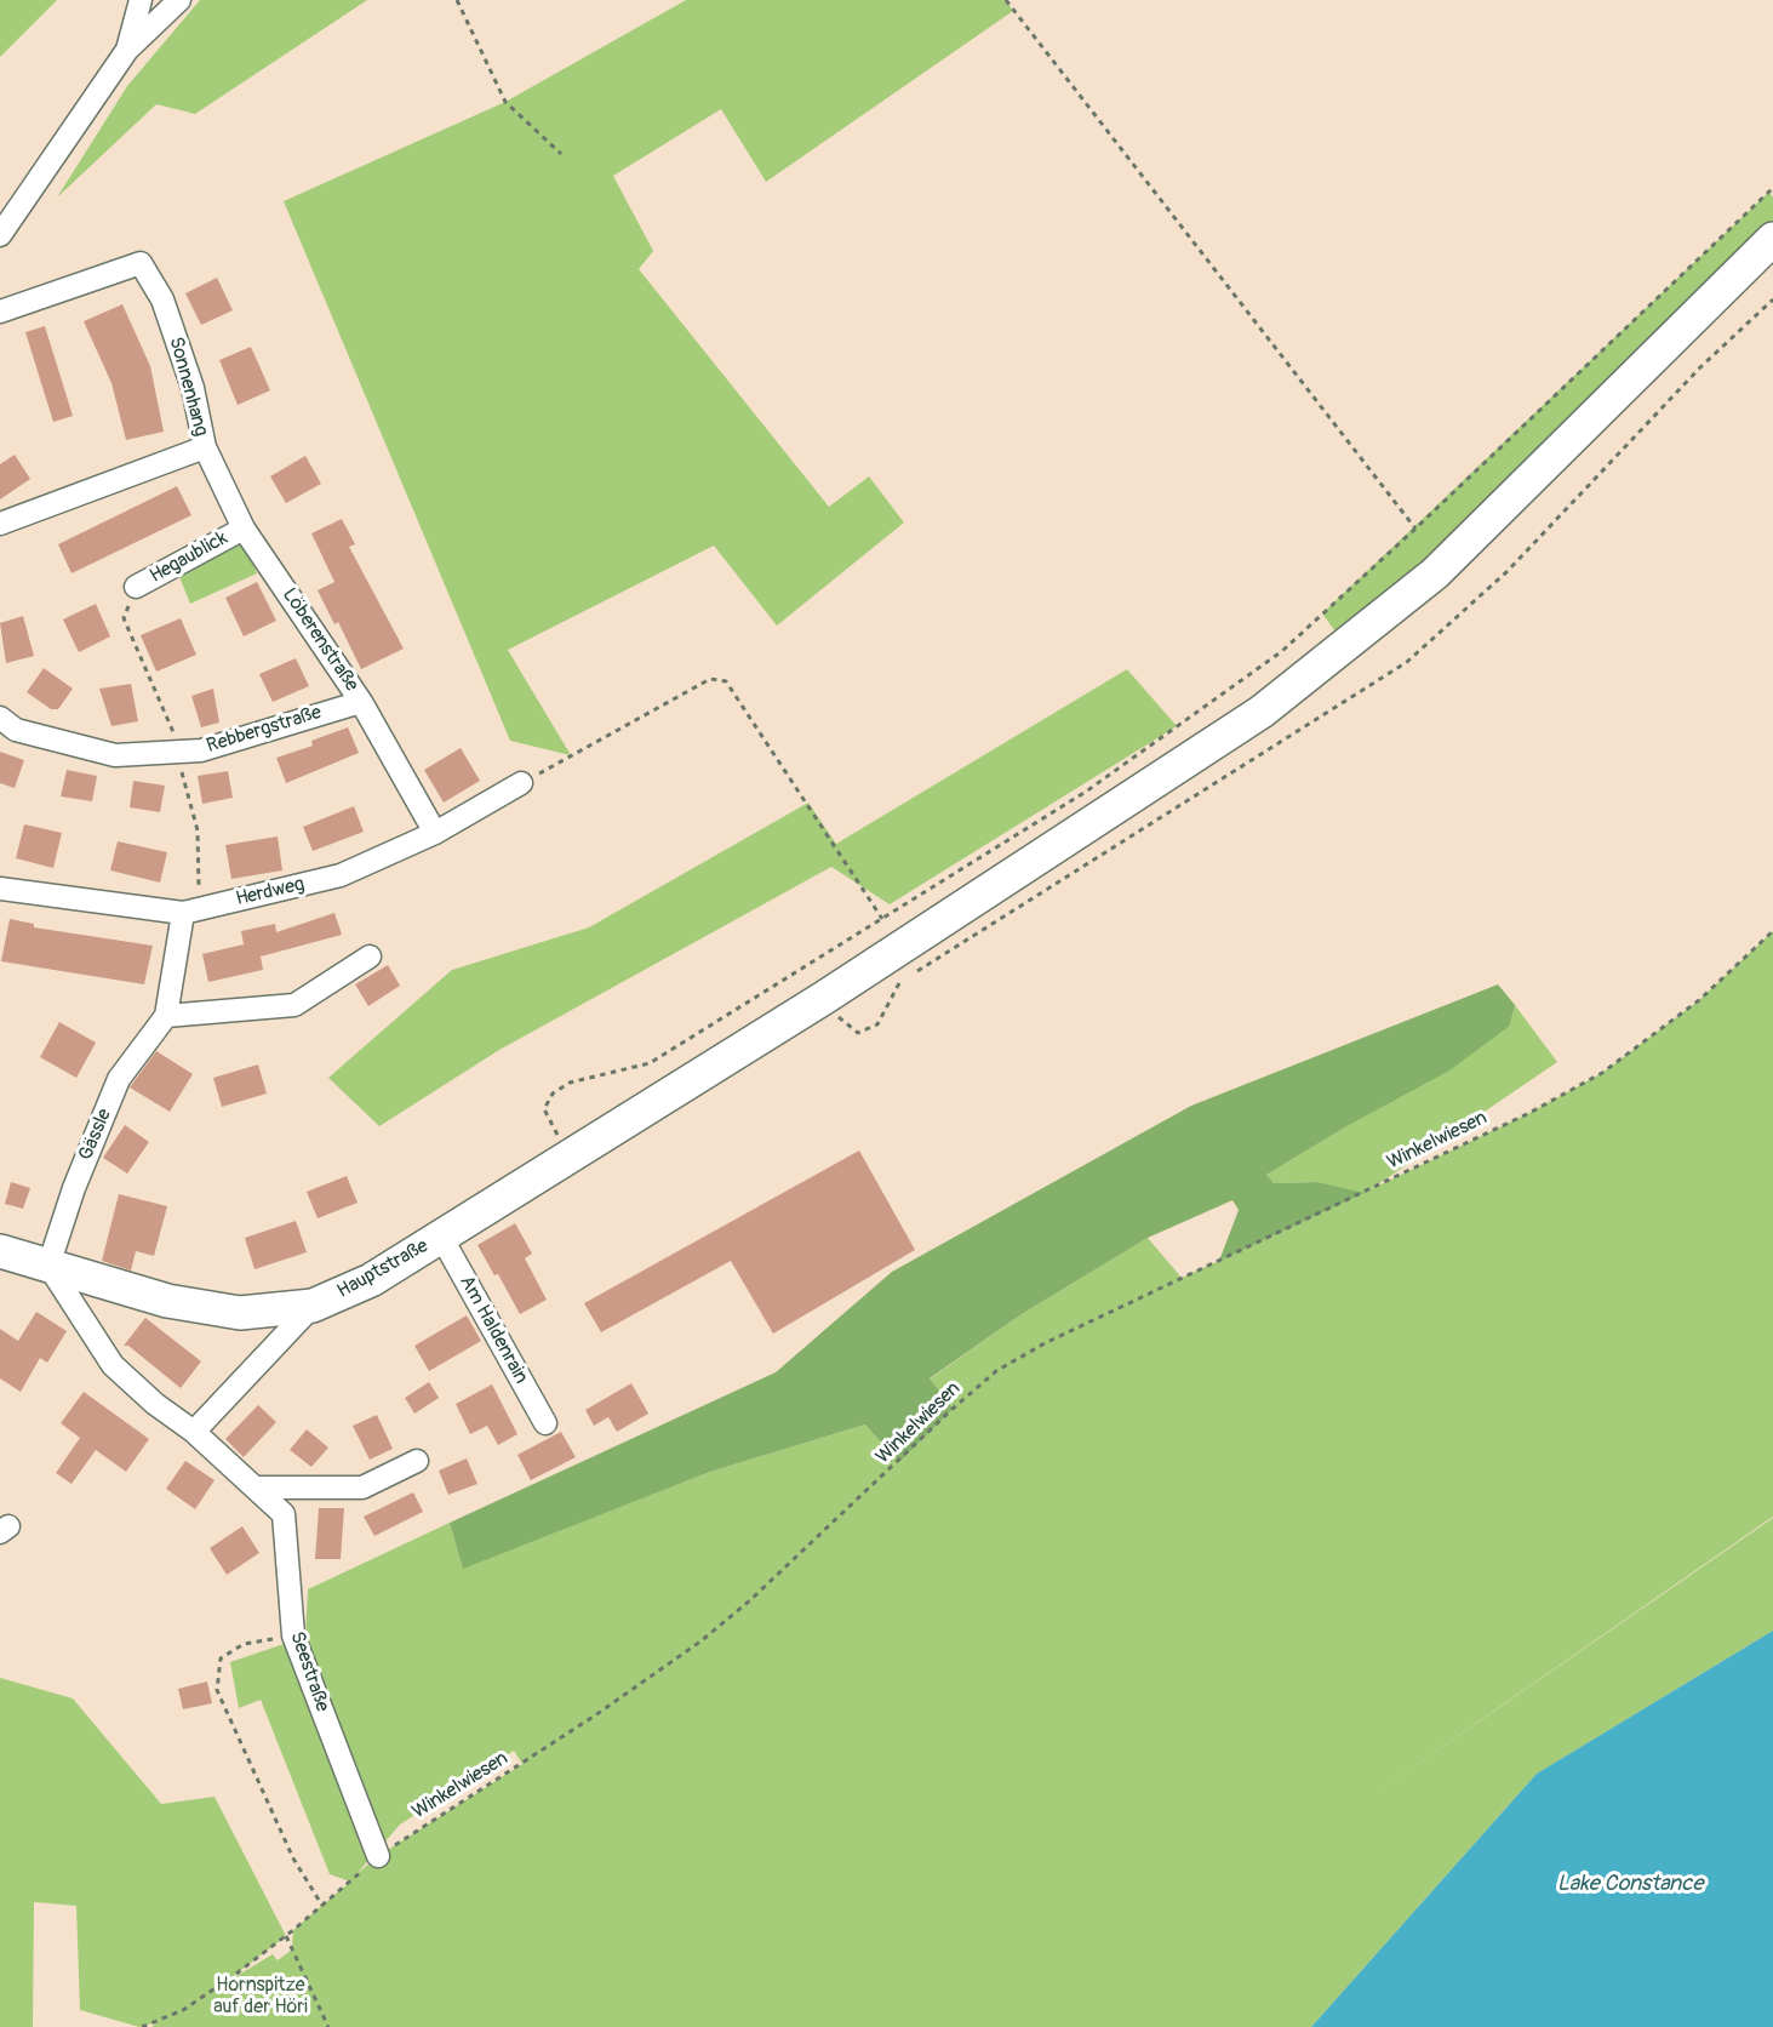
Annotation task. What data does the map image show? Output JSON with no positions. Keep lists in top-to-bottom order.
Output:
{
  "streets": {
    "main road": ["Hauptstraße"],
    "street": [
      "Sonnenhang",
      "Hegaublick",
      "Löberenstraße",
      "Rebbergstraße",
      "Herdweg",
      "Gässle",
      "Am Haldenrain",
      "Seestraße"
    ],
    "path": ["Winkelwiesen"]
  },
  "crossings": [
    ["Sonnenhang", "Löberenstraße"],
    ["Hegaublick", "Löberenstraße"],
    ["Löberenstraße", "Rebbergstraße"],
    ["Löberenstraße", "Herdweg"],
    ["Herdweg", "Gässle"],
    ["Gässle", "Hauptstraße"],
    ["Gässle", "Seestraße"],
    ["Winkelwiesen", "Seestraße"],
    ["Hauptstraße", "Am Haldenrain"],
    ["Hauptstraße", "Seestraße"]
  ],
  "water": ["Lake Constance"],
  "parks": ["Hornspitze auf der Höri"]
}
